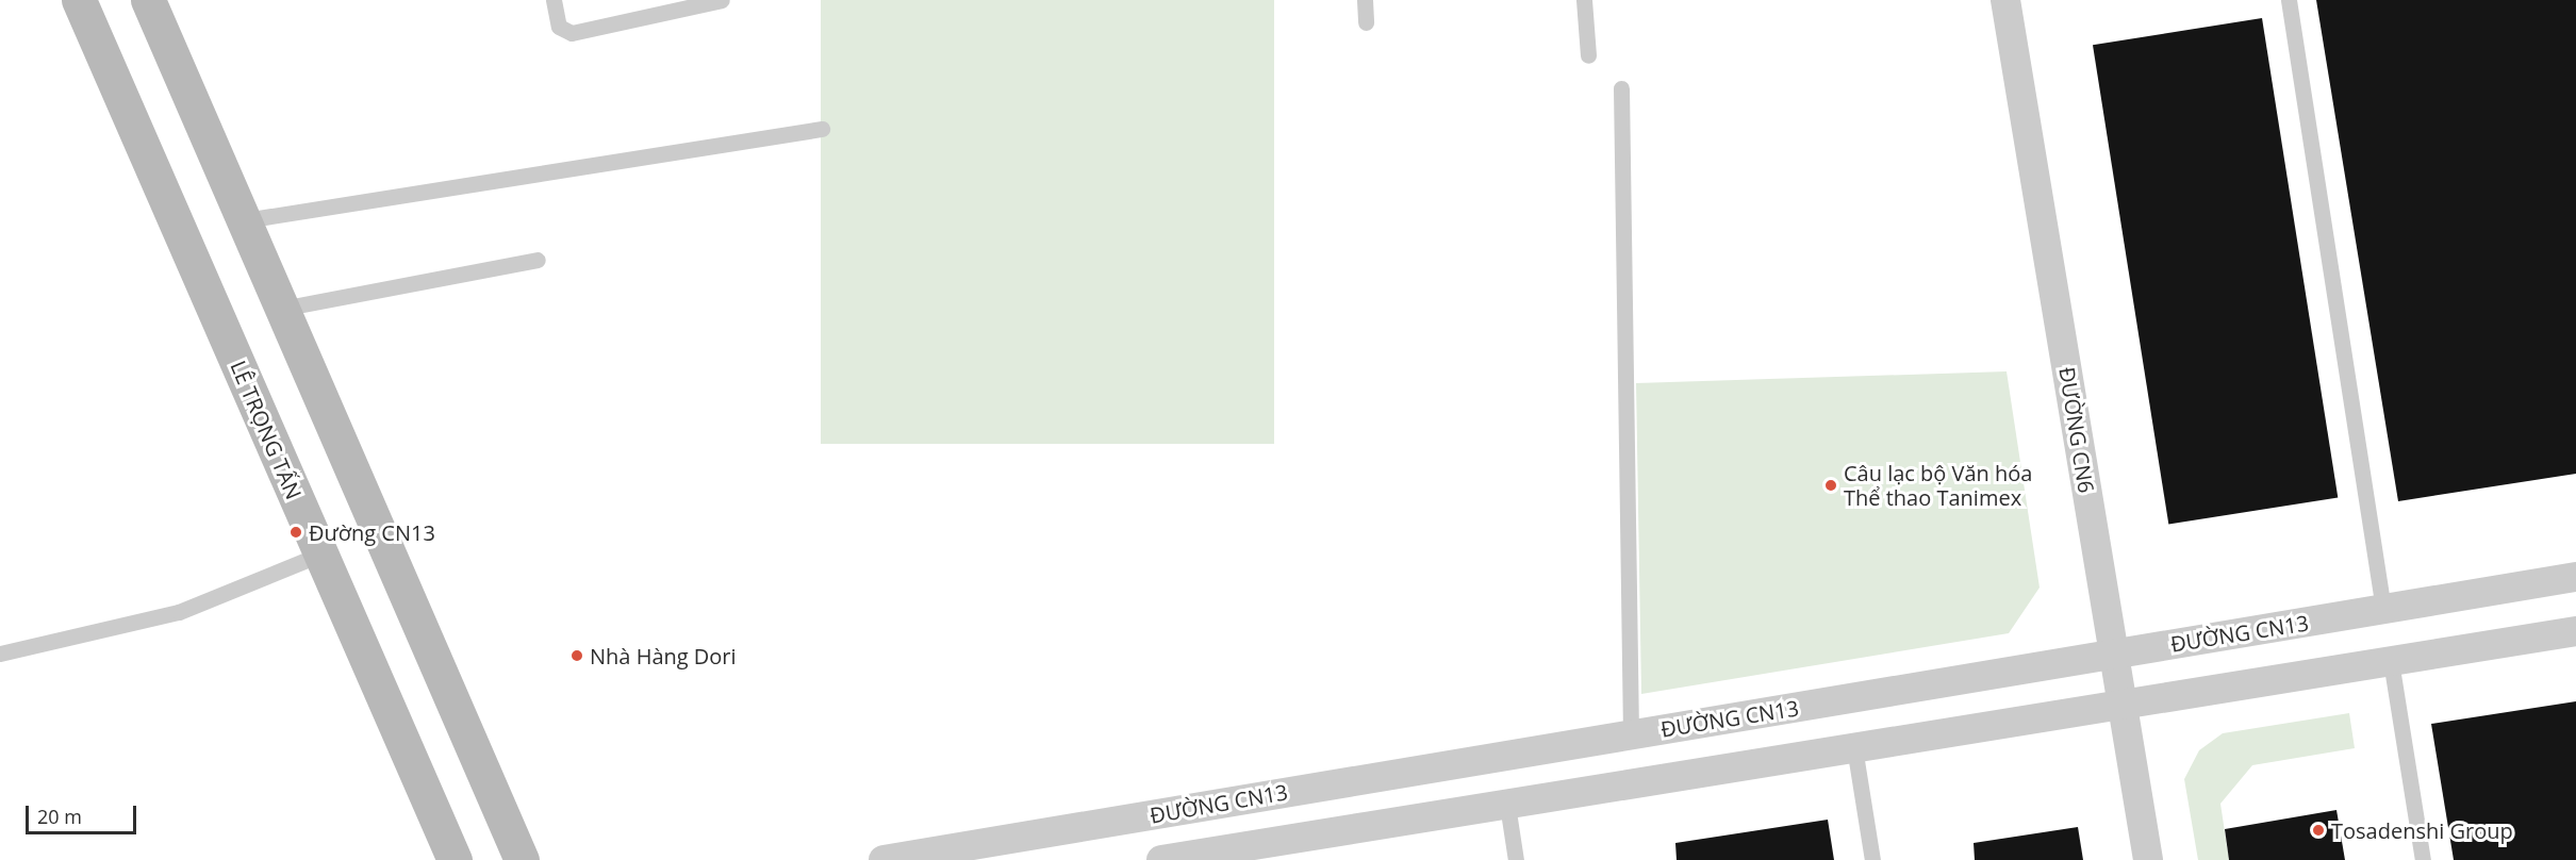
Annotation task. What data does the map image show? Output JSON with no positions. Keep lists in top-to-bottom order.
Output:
{
  "streets": {
    "main road": ["LÊ TRỌNG TẤN"],
    "street": ["ĐƯỜNG CN6", "ĐƯỜNG CN13"]
  },
  "crossings": [
    ["ĐƯỜNG CN6", "ĐƯỜNG CN13"]
  ],
  "places": [
    "Câu lạc bộ Văn hóa Thể thao Tanimex",
    "Đường CN13",
    "Nhà Hàng Dori",
    "Tosadenshi Group"
  ],
  "scale_bar": "20 m"
}
